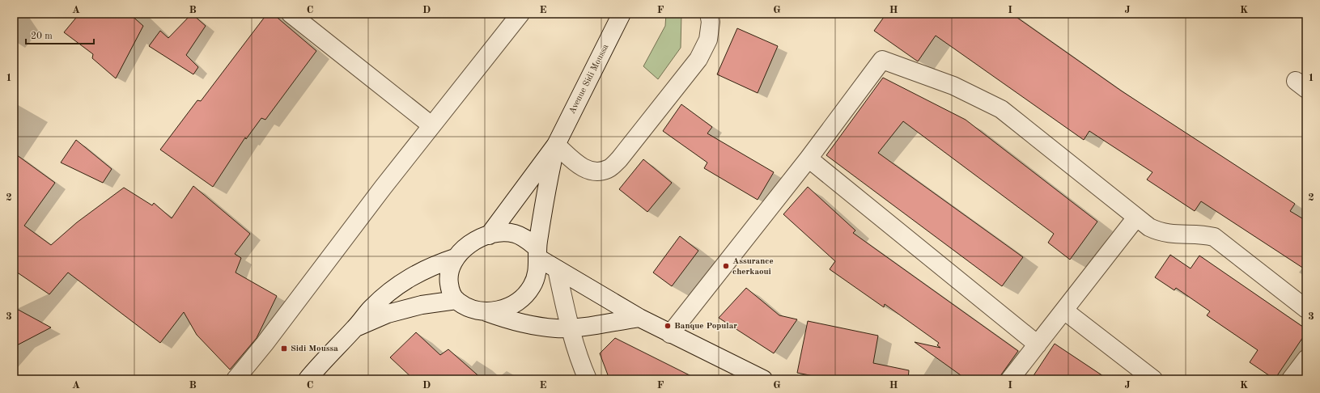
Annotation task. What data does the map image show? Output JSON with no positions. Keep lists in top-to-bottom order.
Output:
{
  "streets": {
    "street": ["Avenue Sidi Moussa"]
  },
  "places": {
    "other": ["Assurance cherkaoui", "Banque Popular"],
    "transit": ["Sidi Moussa"]
  },
  "scale_bar": "20 m",
  "grid": {
    "columns": [
      "A",
      "B",
      "C",
      "D",
      "E",
      "F",
      "G",
      "H",
      "I",
      "J",
      "K"
    ],
    "rows": ["1", "2", "3"]
  }
}
